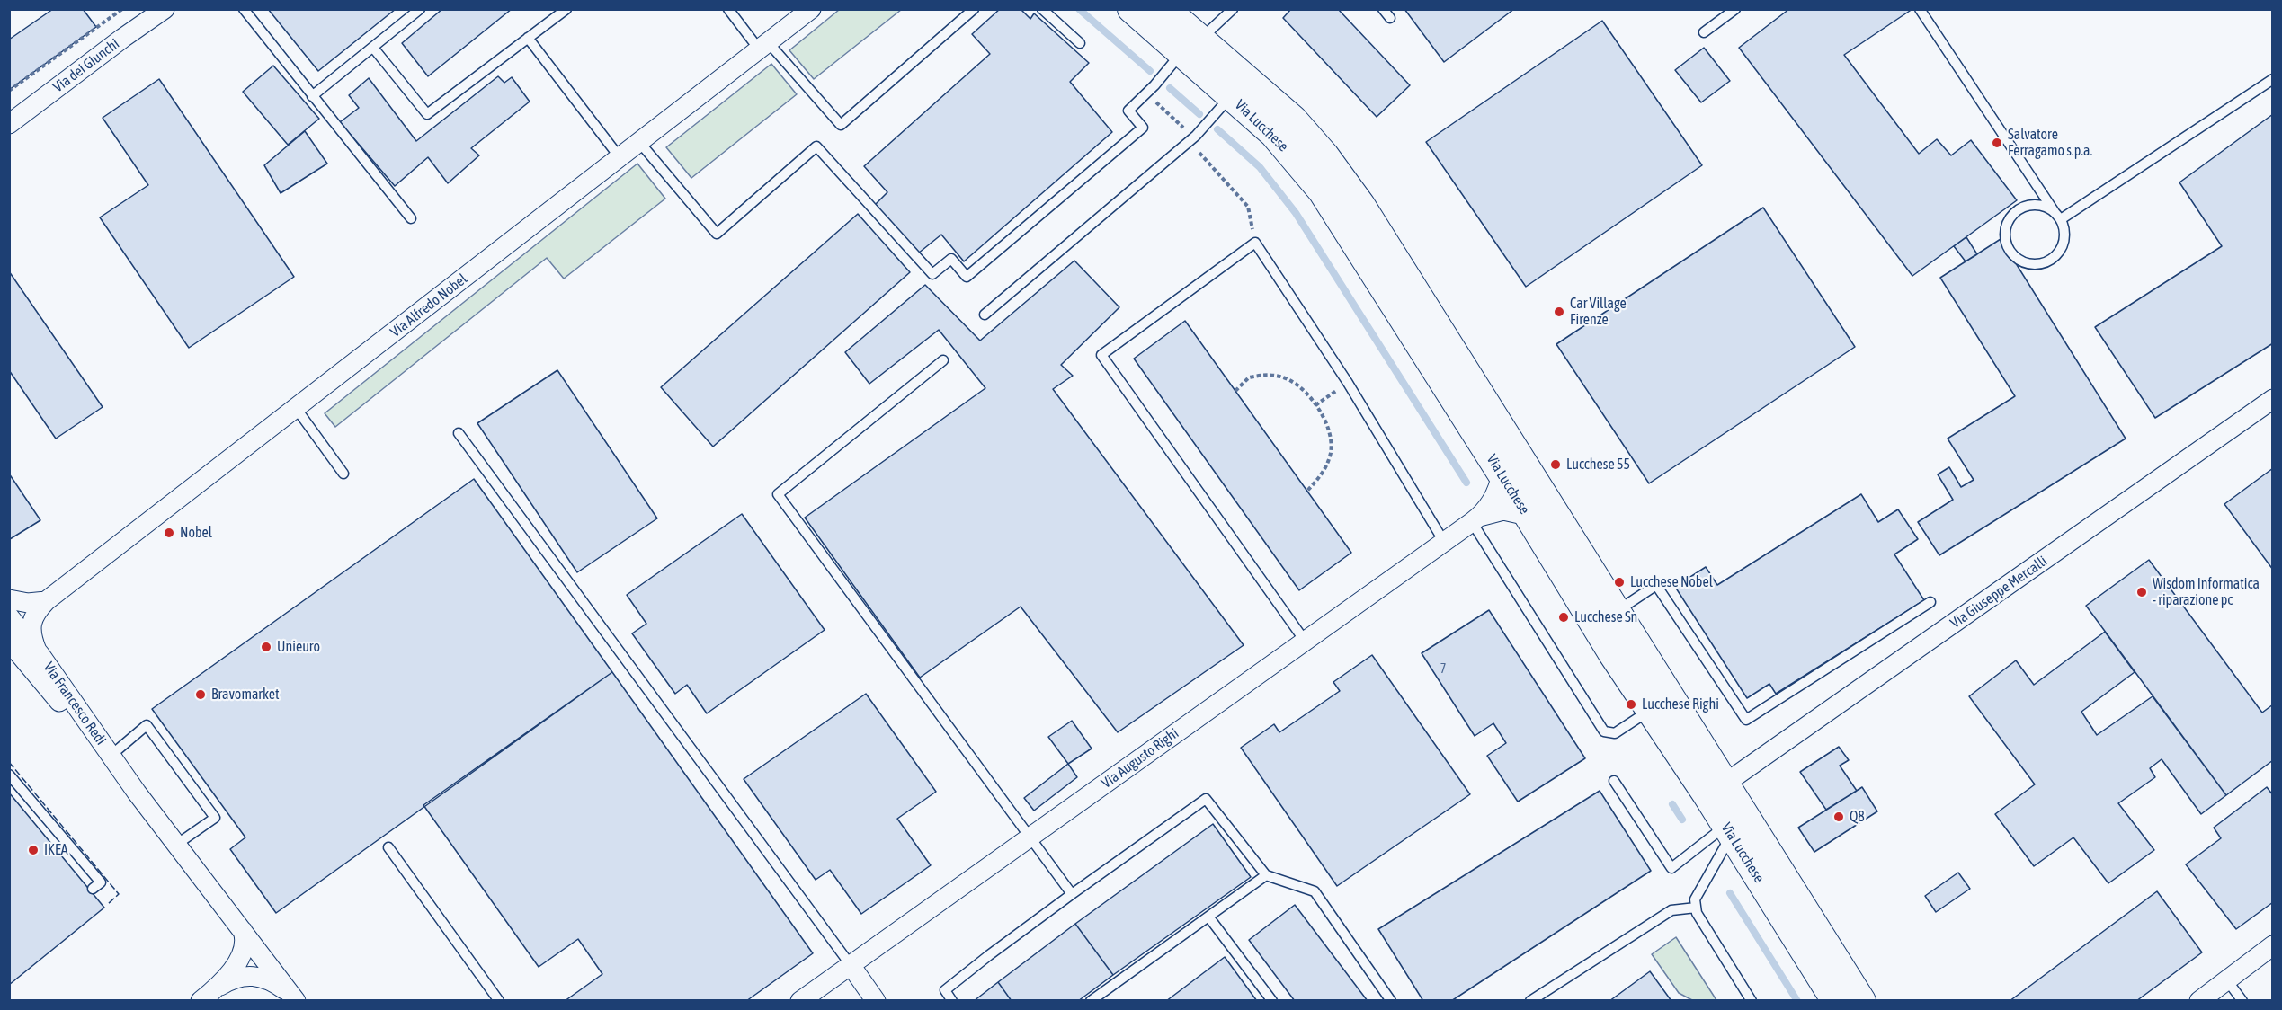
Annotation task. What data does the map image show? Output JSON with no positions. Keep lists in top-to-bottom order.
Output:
{
  "streets": {
    "main road": ["Via Lucchese"],
    "street": [
      "Via dei Giunchi",
      "Via Alfredo Nobel",
      "Via Giuseppe Mercalli",
      "Via Francesco Redi",
      "Via Augusto Righi"
    ]
  },
  "crossings": [
    ["Via Lucchese", "Via Giuseppe Mercalli"],
    ["Via Lucchese", "Via Augusto Righi"],
    ["Via Alfredo Nobel", "Via Francesco Redi"]
  ],
  "places": [
    "Salvatore Ferragamo s.p.a.",
    "Car Village Firenze",
    "Lucchese 55",
    "Nobel",
    "Lucchese Nobel",
    "Wisdom Informatica - riparazione pc",
    "Lucchese Sn",
    "Unieuro",
    "Bravomarket",
    "Lucchese Righi",
    "Q8",
    "IKEA"
  ],
  "house_numbers": ["7"]
}
